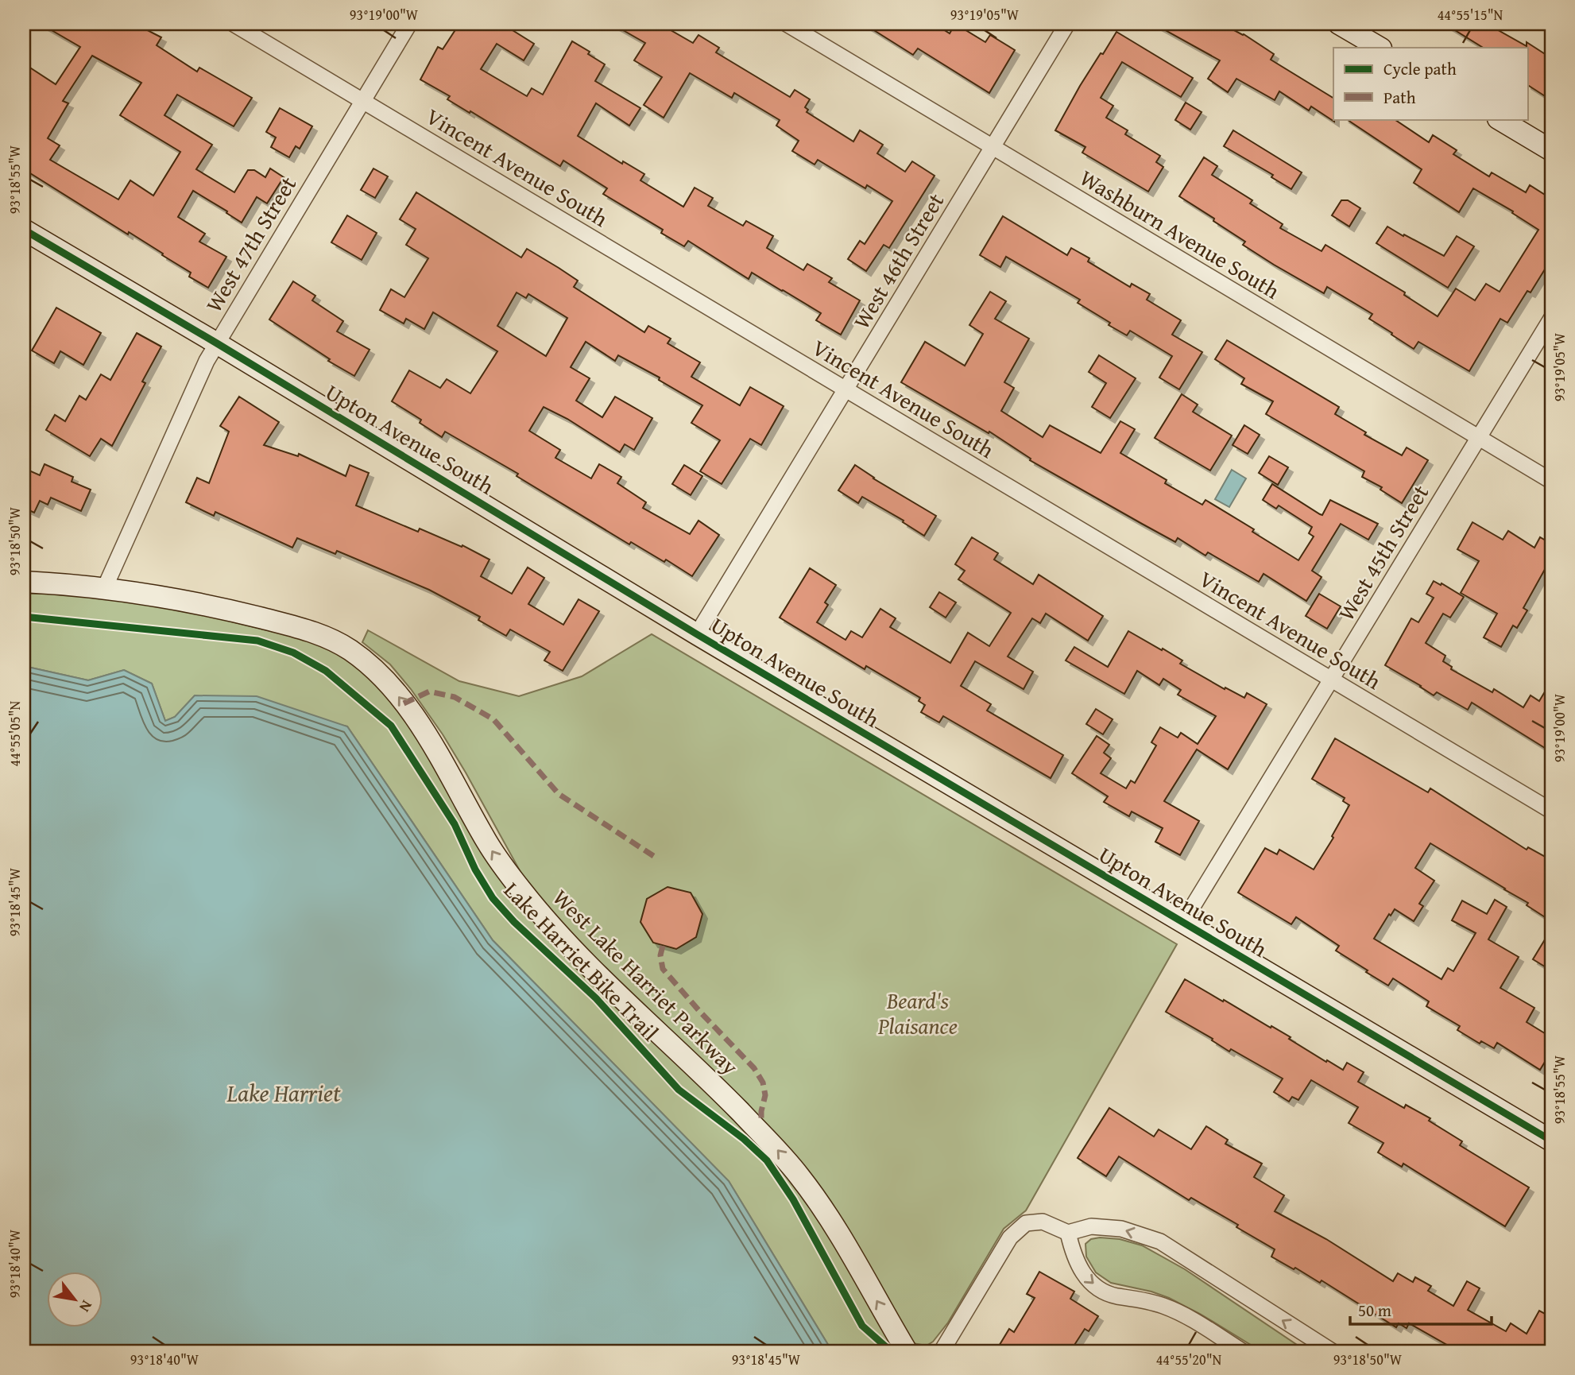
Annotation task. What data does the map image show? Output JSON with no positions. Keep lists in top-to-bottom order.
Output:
{
  "streets": {
    "street": [
      "Vincent Avenue South",
      "Washburn Avenue South",
      "West 47th Street",
      "West 46th Street",
      "Upton Avenue South",
      "West 45th Street",
      "West Lake Harriet Parkway"
    ],
    "cycle path": ["Lake Harriet Bike Trail"]
  },
  "crossings": [
    ["Vincent Avenue South", "West 47th Street"],
    ["Vincent Avenue South", "West 46th Street"],
    ["Vincent Avenue South", "West 45th Street"],
    ["Washburn Avenue South", "West 46th Street"],
    ["Washburn Avenue South", "West 45th Street"],
    ["West 47th Street", "Upton Avenue South"],
    ["West 47th Street", "West Lake Harriet Parkway"],
    ["West 46th Street", "Upton Avenue South"],
    ["Upton Avenue South", "West 45th Street"]
  ],
  "one_way": ["West Lake Harriet Parkway"],
  "water": ["Lake Harriet"],
  "parks": ["Beard's Plaisance"],
  "legend": ["Cycle path", "Path"],
  "scale_bar": "50 m",
  "north": "bottom right",
  "coordinates": [
    "93°19'00\"W",
    "93°19'05\"W",
    "44°55'15\"N",
    "93°18'55\"W",
    "93°18'50\"W",
    "44°55'05\"N",
    "93°18'45\"W",
    "93°18'40\"W",
    "44°55'20\"N"
  ]
}
